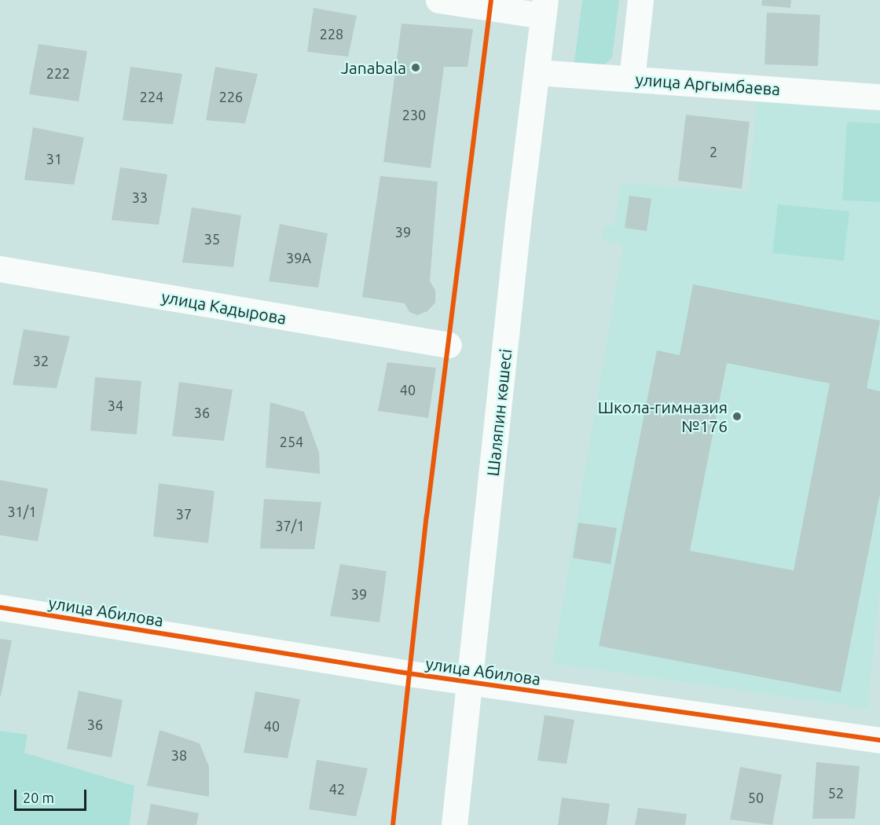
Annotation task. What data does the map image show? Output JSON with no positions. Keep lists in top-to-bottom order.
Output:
{
  "streets": {
    "street": [
      "улица Аргымбаева",
      "улица Кадырова",
      "Шаляпин көшесі",
      "улица Абилова"
    ]
  },
  "crossings": [
    ["улица Аргымбаева", "Шаляпин көшесі"],
    ["Шаляпин көшесі", "улица Абилова"]
  ],
  "places": ["Janabala", "Школа-гимназия №176"],
  "house_numbers": [
    "228",
    "222",
    "224",
    "226",
    "230",
    "2",
    "31",
    "33",
    "39",
    "35",
    "39А",
    "32",
    "40",
    "34",
    "36",
    "254",
    "31/1",
    "37",
    "37/1",
    "39",
    "36",
    "40",
    "38",
    "42",
    "52",
    "50"
  ],
  "scale_bar": "20 m"
}
